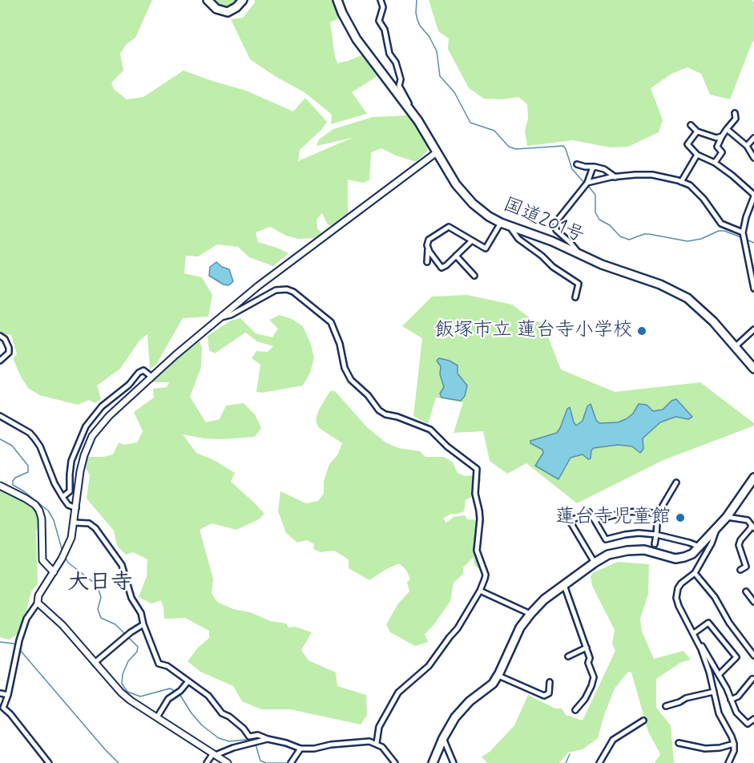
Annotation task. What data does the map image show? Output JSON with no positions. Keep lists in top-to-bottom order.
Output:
{
  "streets": {
    "main road": ["国道201号"]
  },
  "districts": ["大日寺"],
  "places": ["飯塚市立 蓮台寺小学校", "蓮台寺児童館"]
}
